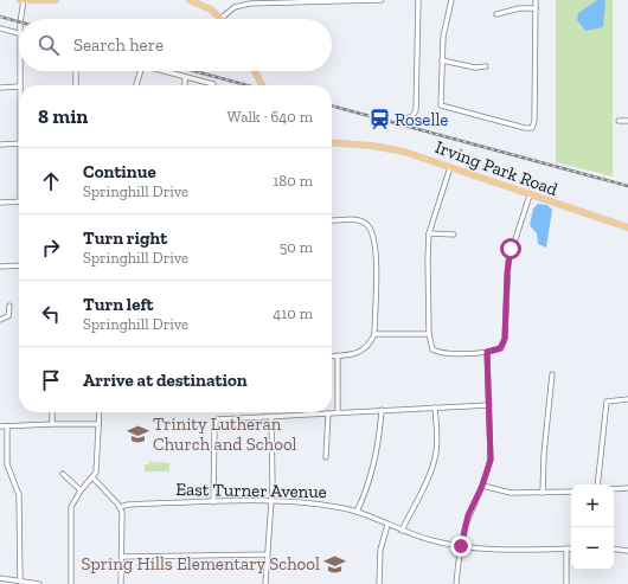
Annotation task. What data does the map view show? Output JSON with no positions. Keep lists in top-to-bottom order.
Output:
{
  "streets": {
    "main road": ["Irving Park Road"],
    "street": ["East Turner Avenue"]
  },
  "places": {
    "station": ["Roselle"],
    "school or university": ["Trinity Lutheran Church and School", "Spring Hills Elementary School"]
  },
  "page": {
    "search": "Search here",
    "heading": ["8 min", "Walk · 640 m"],
    "list": [
      ["Continue", "Springhill Drive", "180 m"],
      ["Turn right", "Springhill Drive", "50 m"],
      ["Turn left", "Springhill Drive", "410 m"],
      "Arrive at destination"
    ],
    "map_buttons": ["+", "−"]
  }
}
